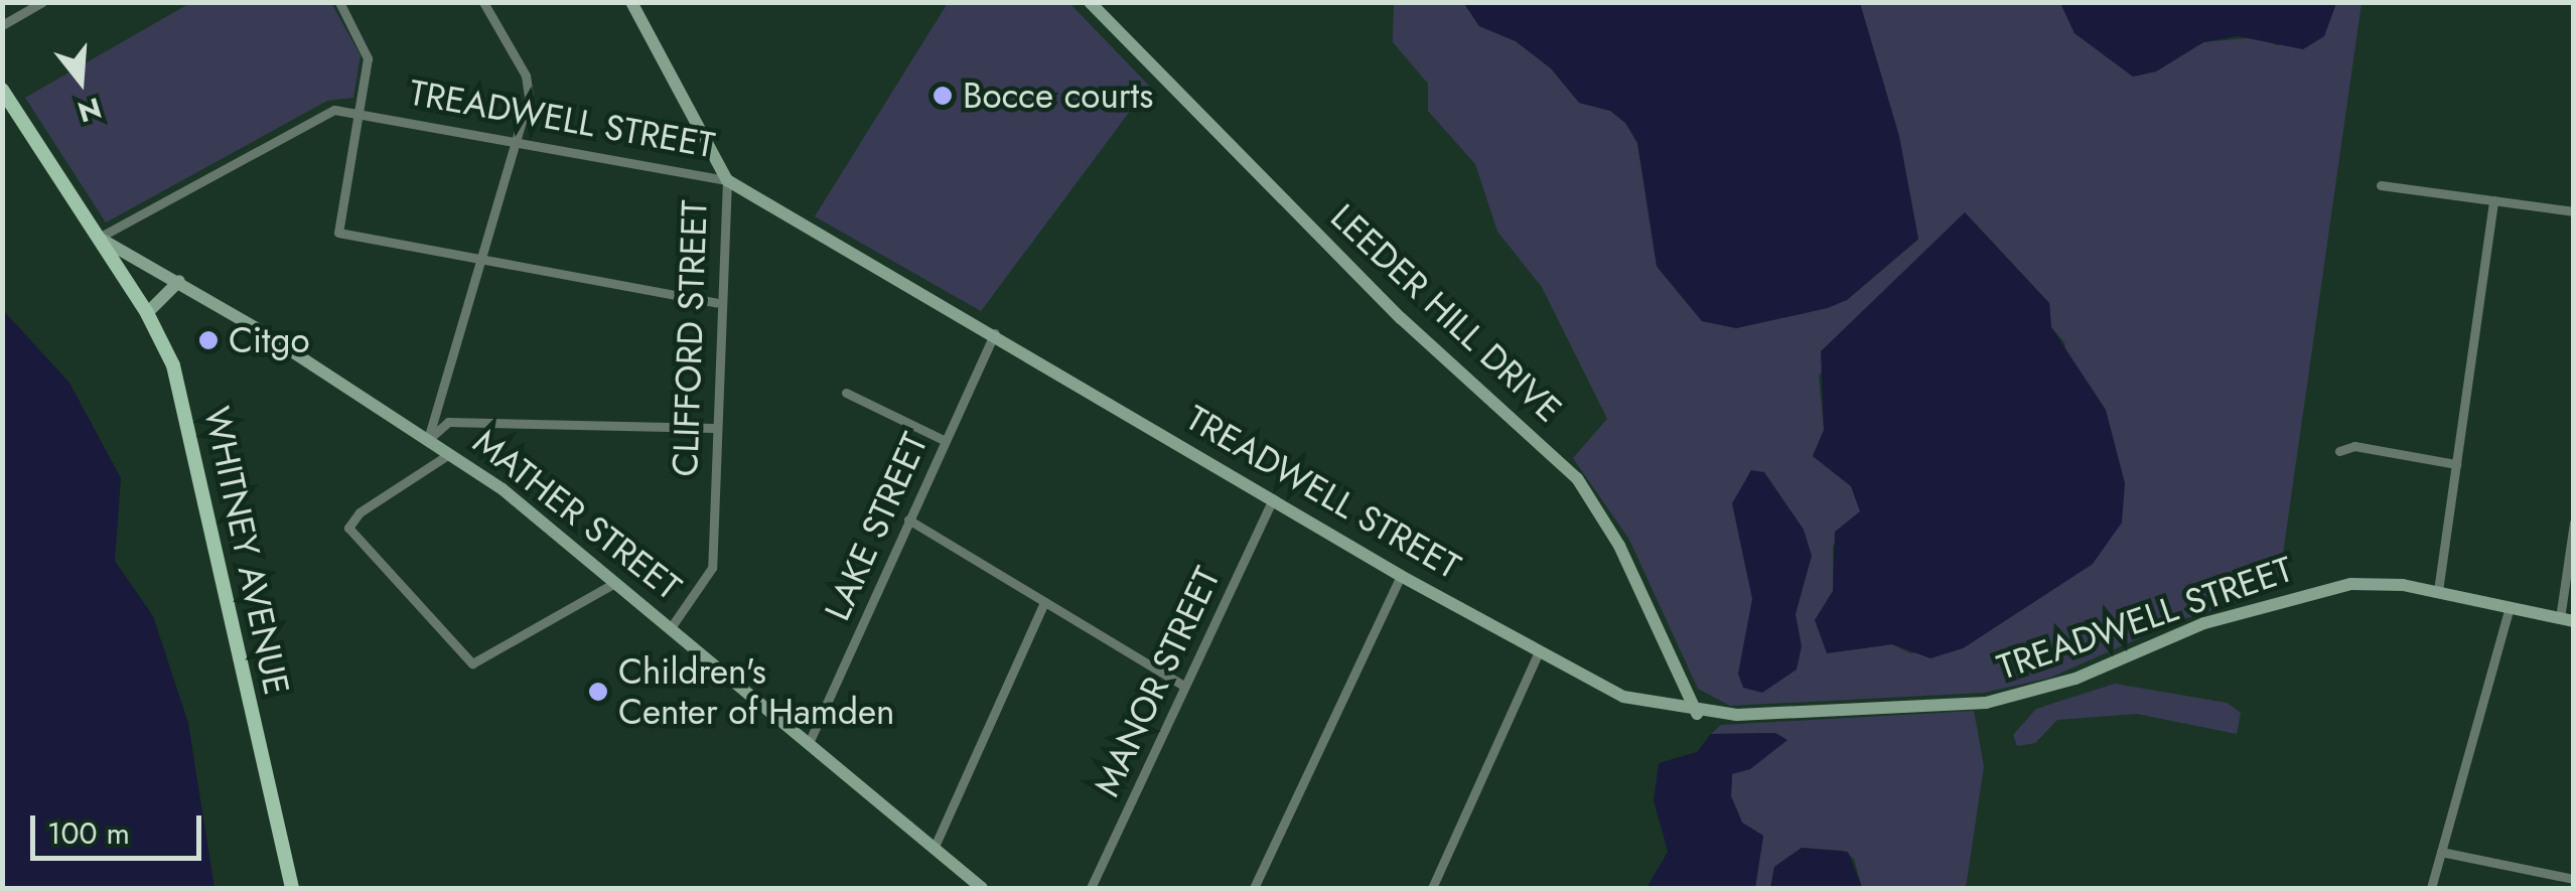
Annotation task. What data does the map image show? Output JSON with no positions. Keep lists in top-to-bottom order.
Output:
{
  "streets": {
    "main road": ["WHITNEY AVENUE"],
    "street": [
      "TREADWELL STREET",
      "LEEDER HILL DRIVE",
      "CLIFFORD STREET",
      "MATHER STREET",
      "LAKE STREET",
      "MANOR STREET"
    ]
  },
  "crossings": [
    ["TREADWELL STREET", "LEEDER HILL DRIVE"],
    ["TREADWELL STREET", "CLIFFORD STREET"],
    ["TREADWELL STREET", "MATHER STREET"],
    ["TREADWELL STREET", "LAKE STREET"],
    ["TREADWELL STREET", "WHITNEY AVENUE"],
    ["TREADWELL STREET", "MANOR STREET"],
    ["CLIFFORD STREET", "MATHER STREET"],
    ["MATHER STREET", "LAKE STREET"],
    ["MATHER STREET", "WHITNEY AVENUE"]
  ],
  "places": ["Bocce courts", "Citgo", "Children's Center of Hamden"],
  "scale_bar": "100 m",
  "north": "bottom"
}
